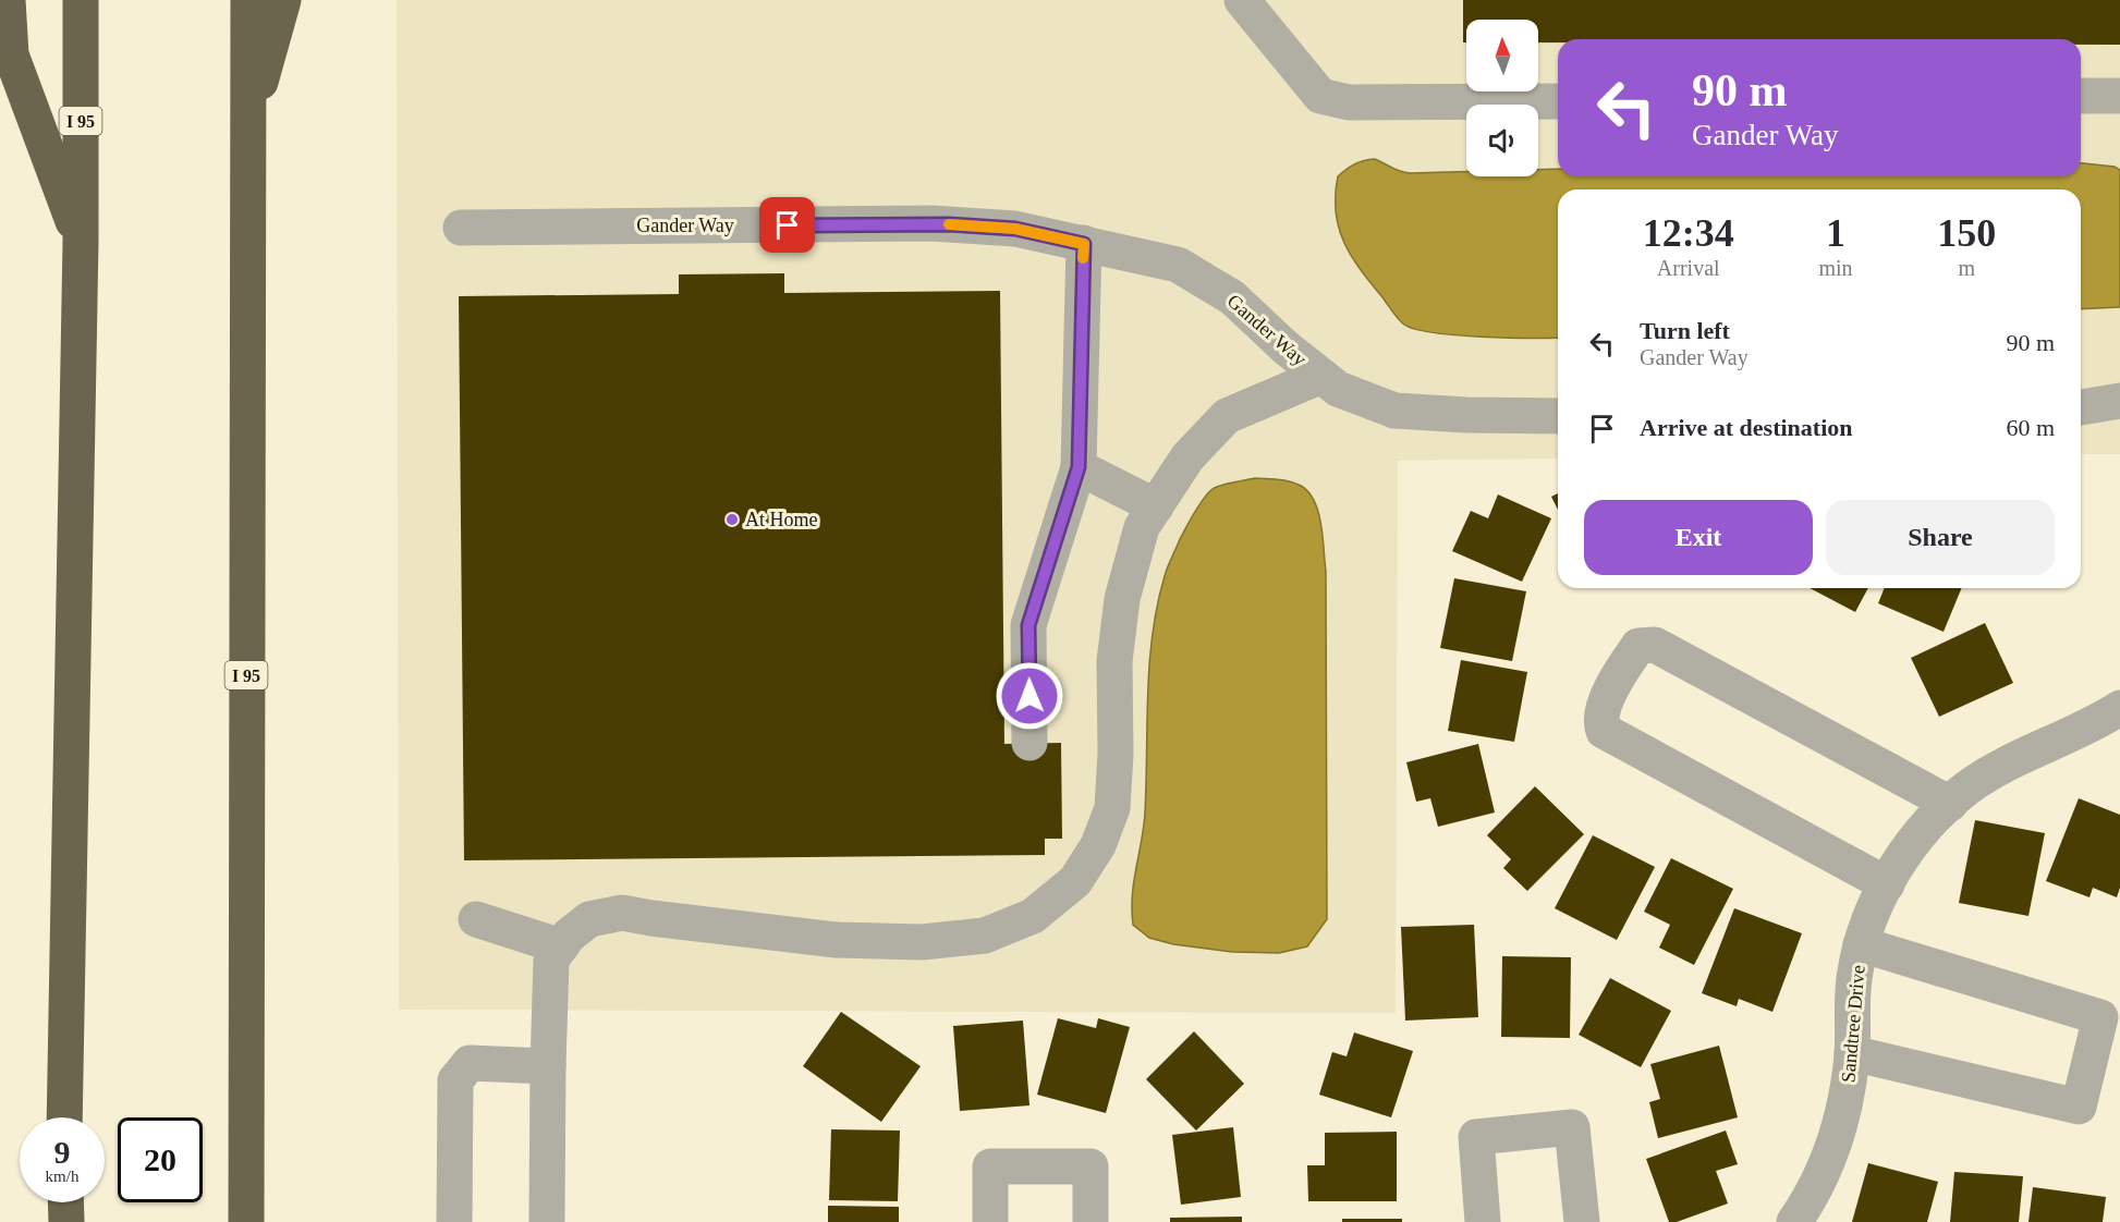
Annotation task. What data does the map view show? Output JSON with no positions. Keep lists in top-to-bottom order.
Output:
{
  "streets": {
    "highway": ["I 95"],
    "street": ["Gander Way", "Sandtree Drive"]
  },
  "places": ["At Home"],
  "north": "top",
  "page": {
    "turn": ["90 m", "Gander Way"],
    "eta": [
      "12:34",
      "Arrival",
      "1",
      "min",
      "150",
      "m"
    ],
    "list": [
      {
        "name": "Turn left",
        "note": "Gander Way",
        "value": "90 m"
      },
      {
        "name": "Arrive at destination",
        "value": "60 m"
      }
    ],
    "buttons": ["Exit", "Share"],
    "speed": "9 km/h",
    "limit": "20"
  }
}
